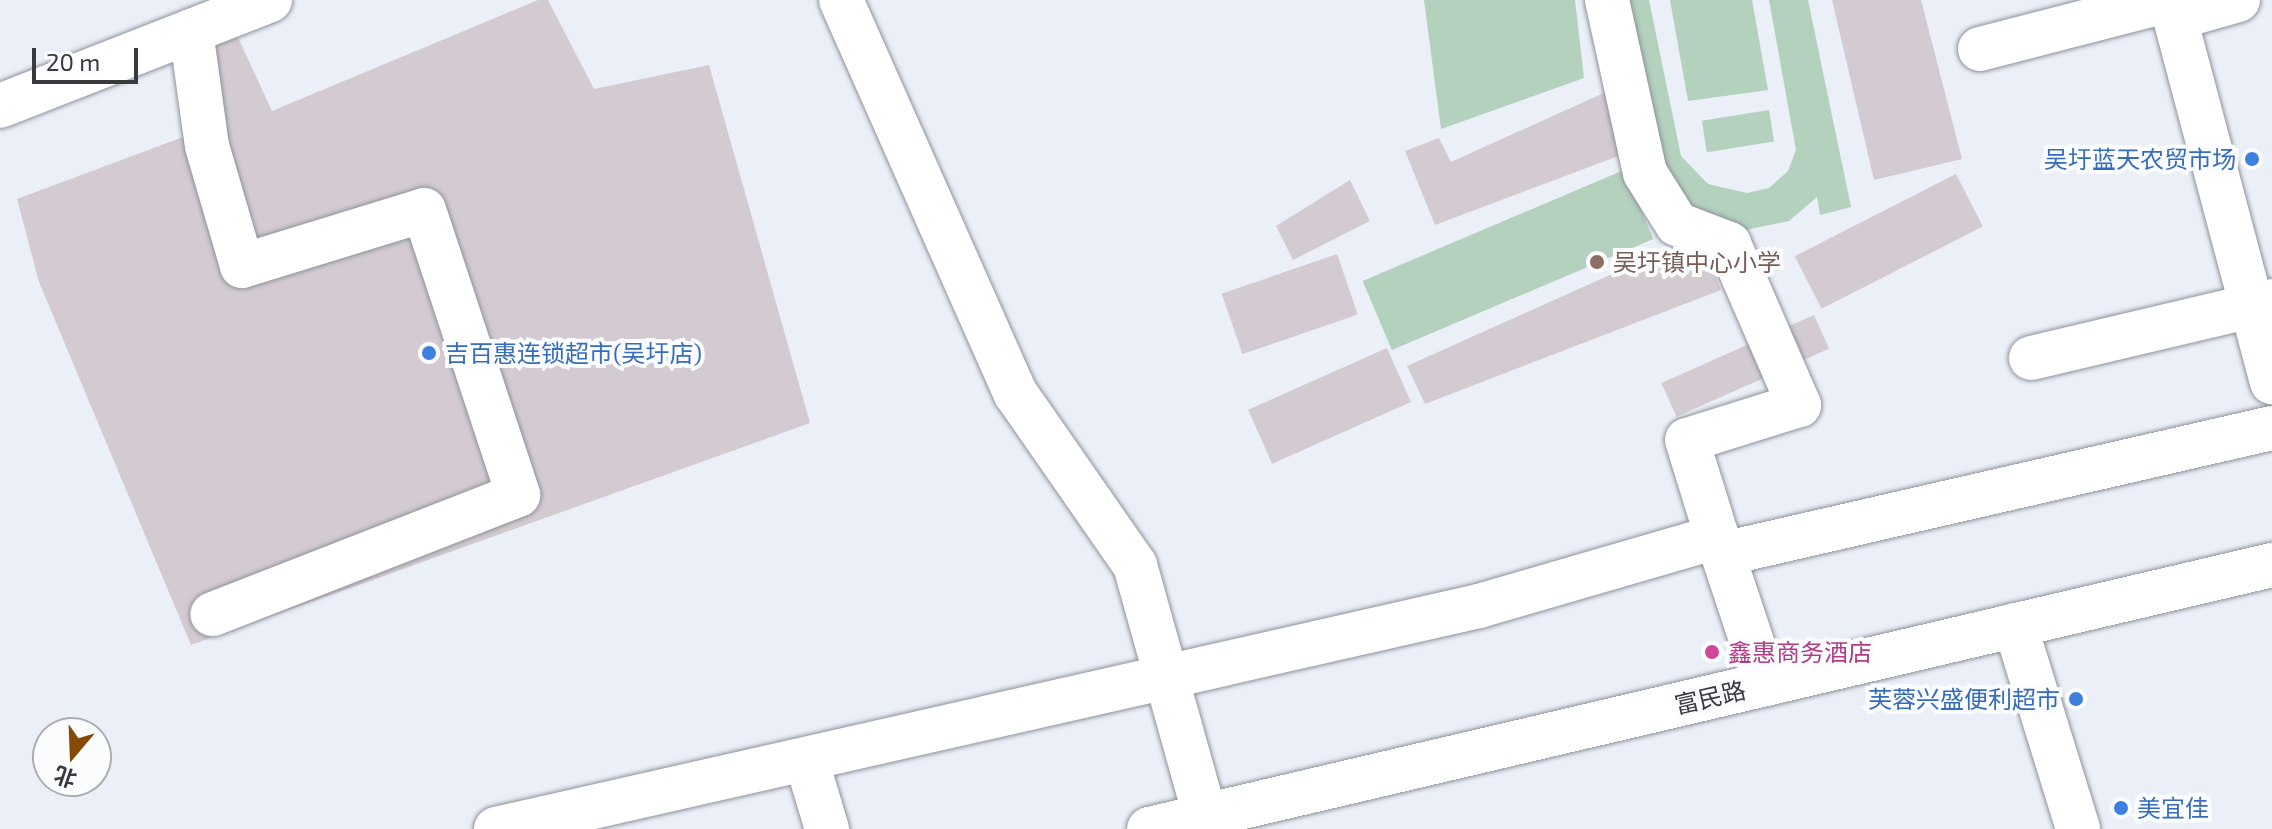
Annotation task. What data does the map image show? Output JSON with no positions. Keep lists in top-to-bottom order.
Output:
{
  "streets": {
    "street": ["富民路"]
  },
  "places": [
    "吴圩蓝天农贸市场",
    "吴圩镇中心小学",
    "吉百惠连锁超市(吴圩店)",
    "鑫惠商务酒店",
    "芙蓉兴盛便利超市",
    "美宜佳"
  ],
  "scale_bar": "20 m",
  "north": "bottom"
}
